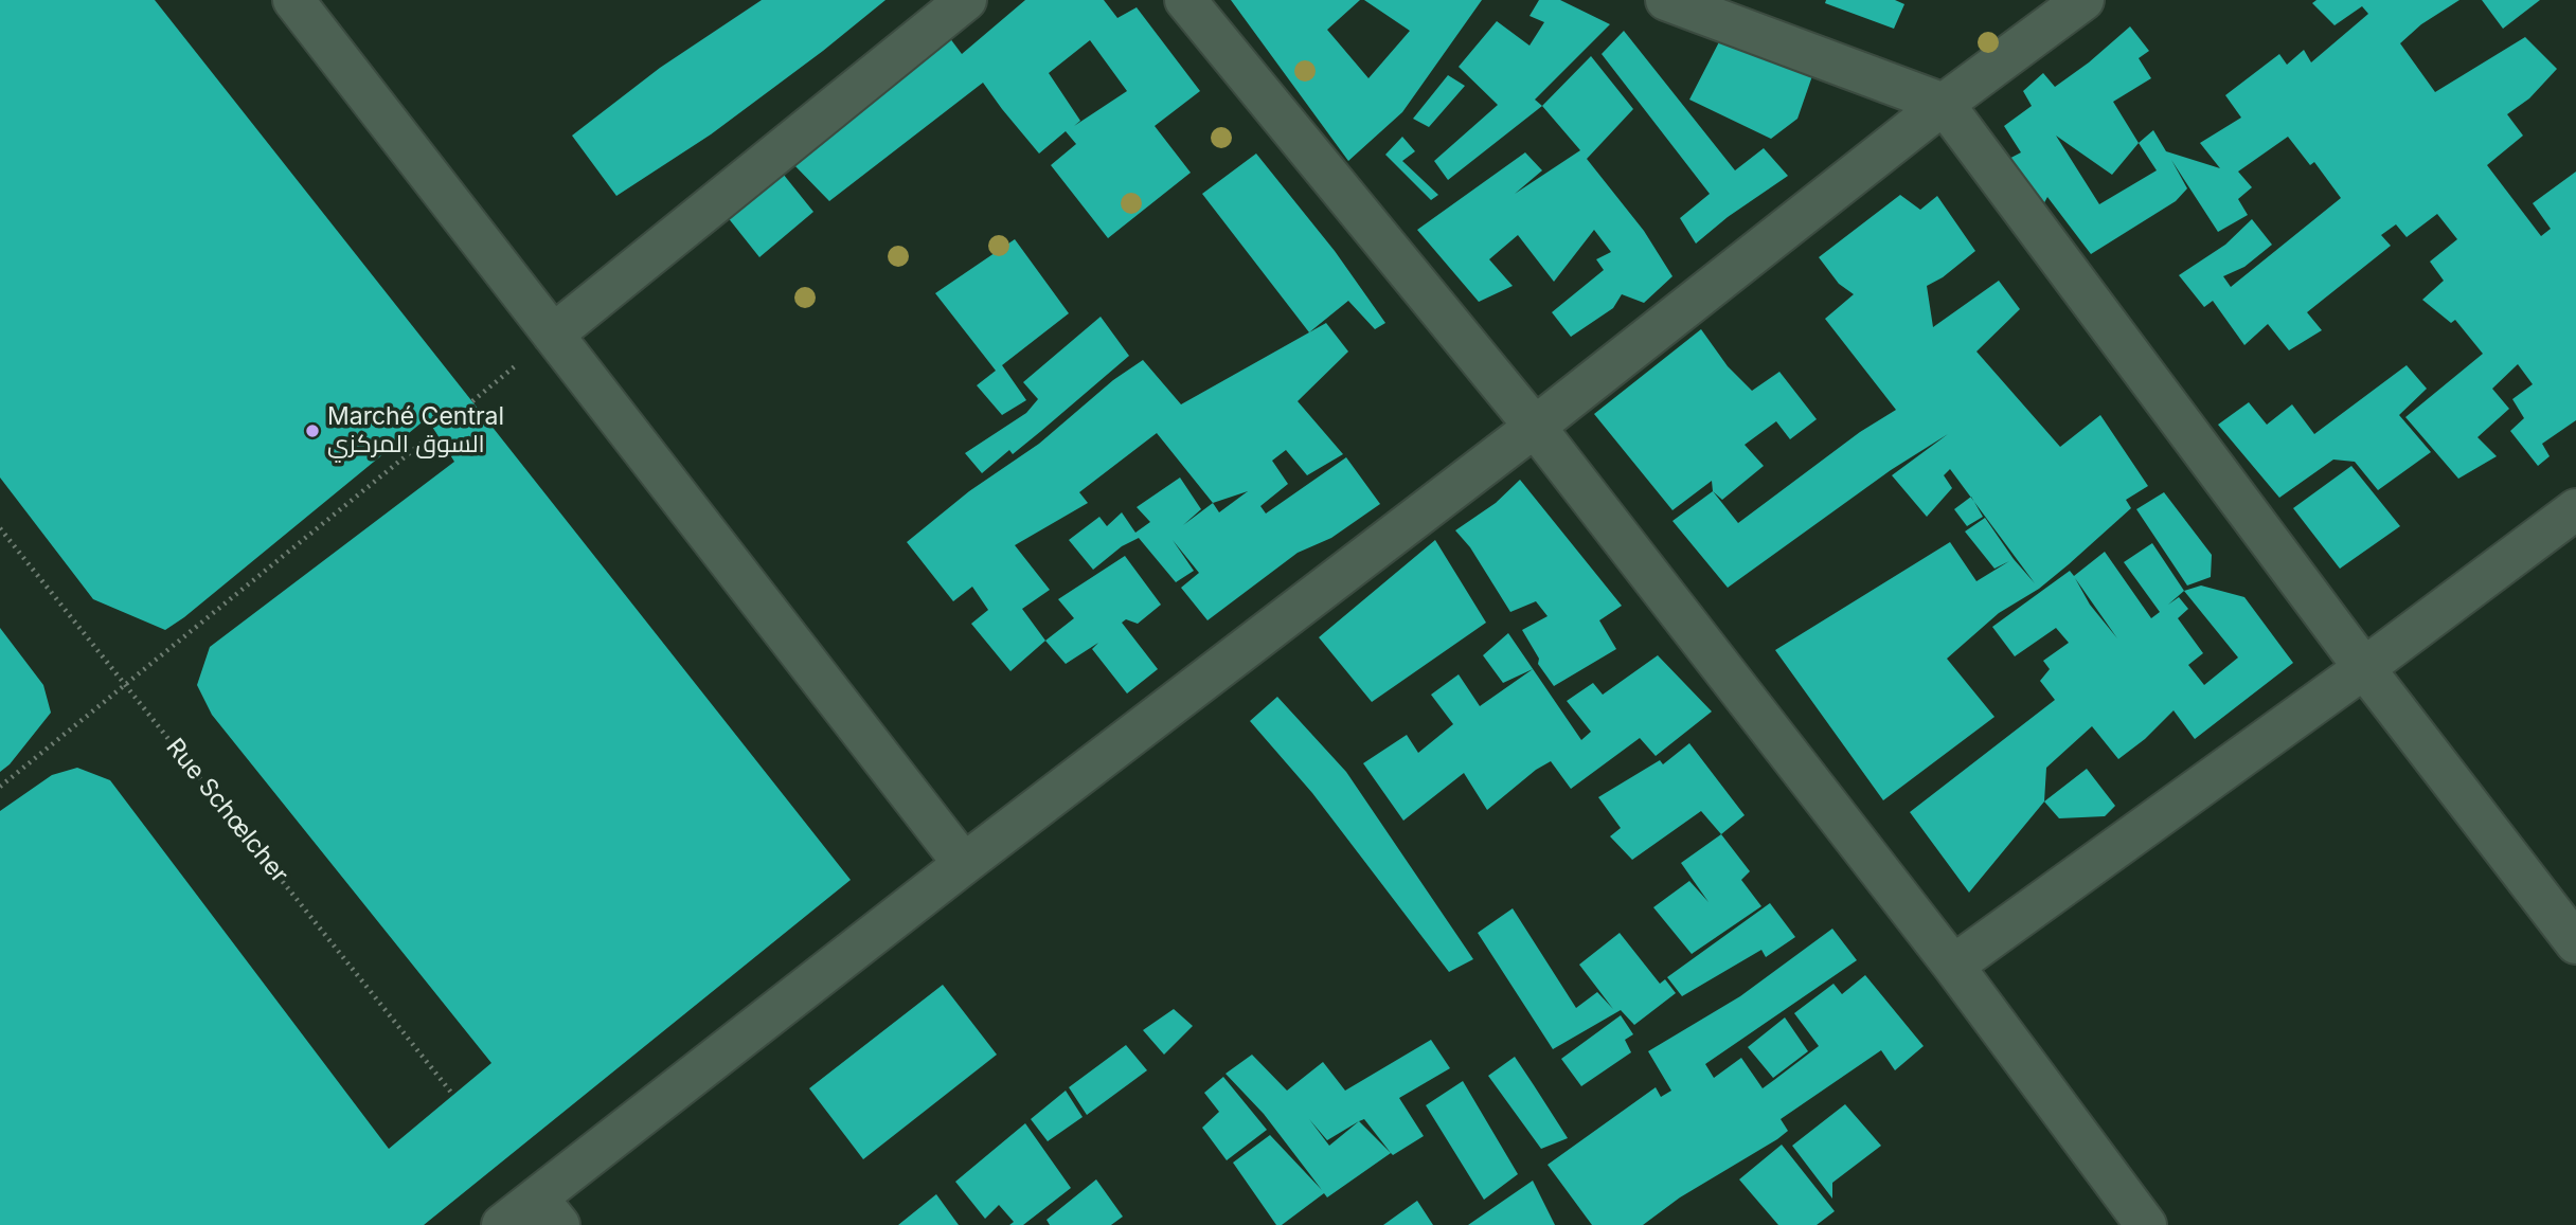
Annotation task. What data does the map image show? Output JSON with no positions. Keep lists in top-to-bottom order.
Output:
{
  "streets": {
    "path": ["Rue Schœlcher"]
  },
  "places": ["Marché Central السوق المركزي"]
}
